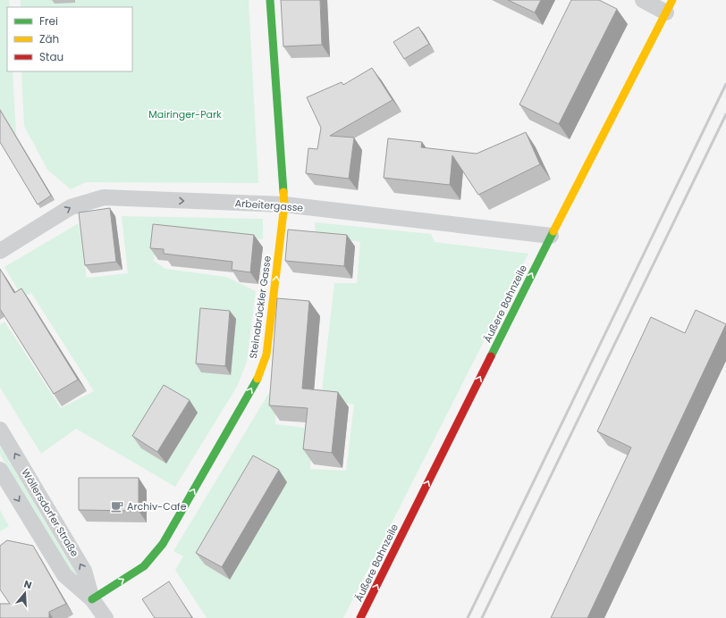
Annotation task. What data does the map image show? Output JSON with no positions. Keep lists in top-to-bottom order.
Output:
{
  "streets": {
    "street": [
      "Arbeitergasse",
      "Äußere Bahnzeile",
      "Steinabrückler Gasse",
      "Wöllersdorfer Straße"
    ]
  },
  "crossings": [
    ["Arbeitergasse", "Äußere Bahnzeile"],
    ["Arbeitergasse", "Steinabrückler Gasse"],
    ["Steinabrückler Gasse", "Wöllersdorfer Straße"]
  ],
  "one_way": ["Arbeitergasse", "Äußere Bahnzeile", "Steinabrückler Gasse"],
  "parks": ["Mairinger-Park"],
  "places": {
    "cafe": ["Archiv-Cafe"]
  },
  "legend": ["Frei", "Zäh", "Stau"],
  "north": "top"
}
